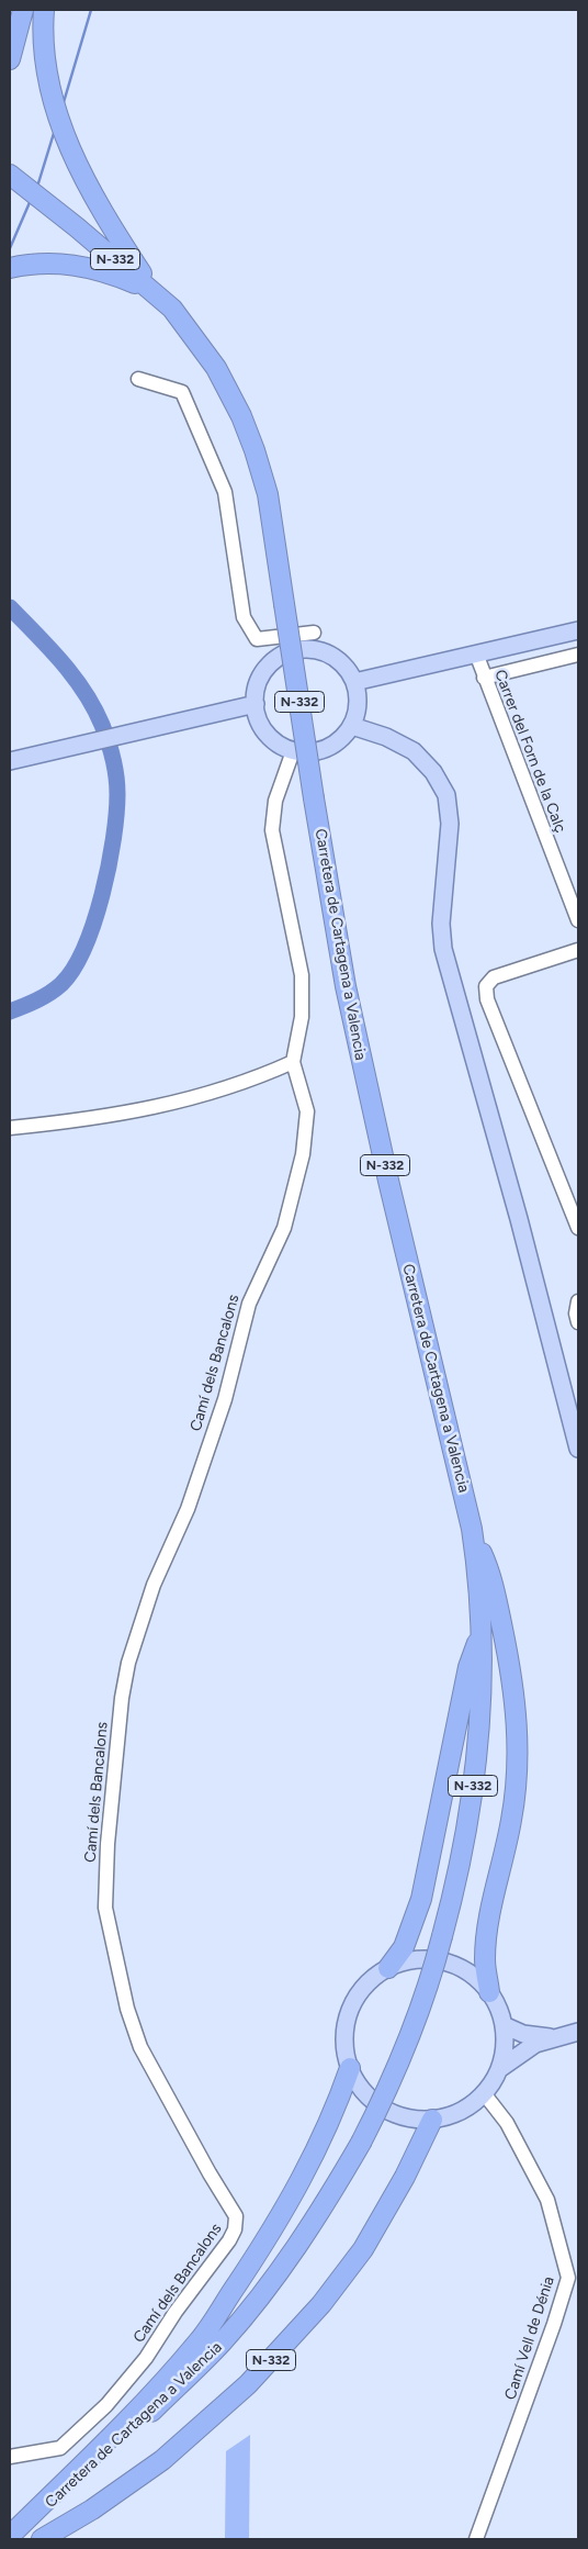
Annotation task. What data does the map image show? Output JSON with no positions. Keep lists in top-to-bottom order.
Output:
{
  "streets": {
    "highway": ["N-332", "Carretera de Cartagena a Valencia"],
    "street": ["Carrer del Forn de la Calç", "Camí dels Bancalons", "Camí Vell de Dénia"]
  },
  "crossings": [
    ["N-332", "Camí Vell de Dénia"]
  ]
}
